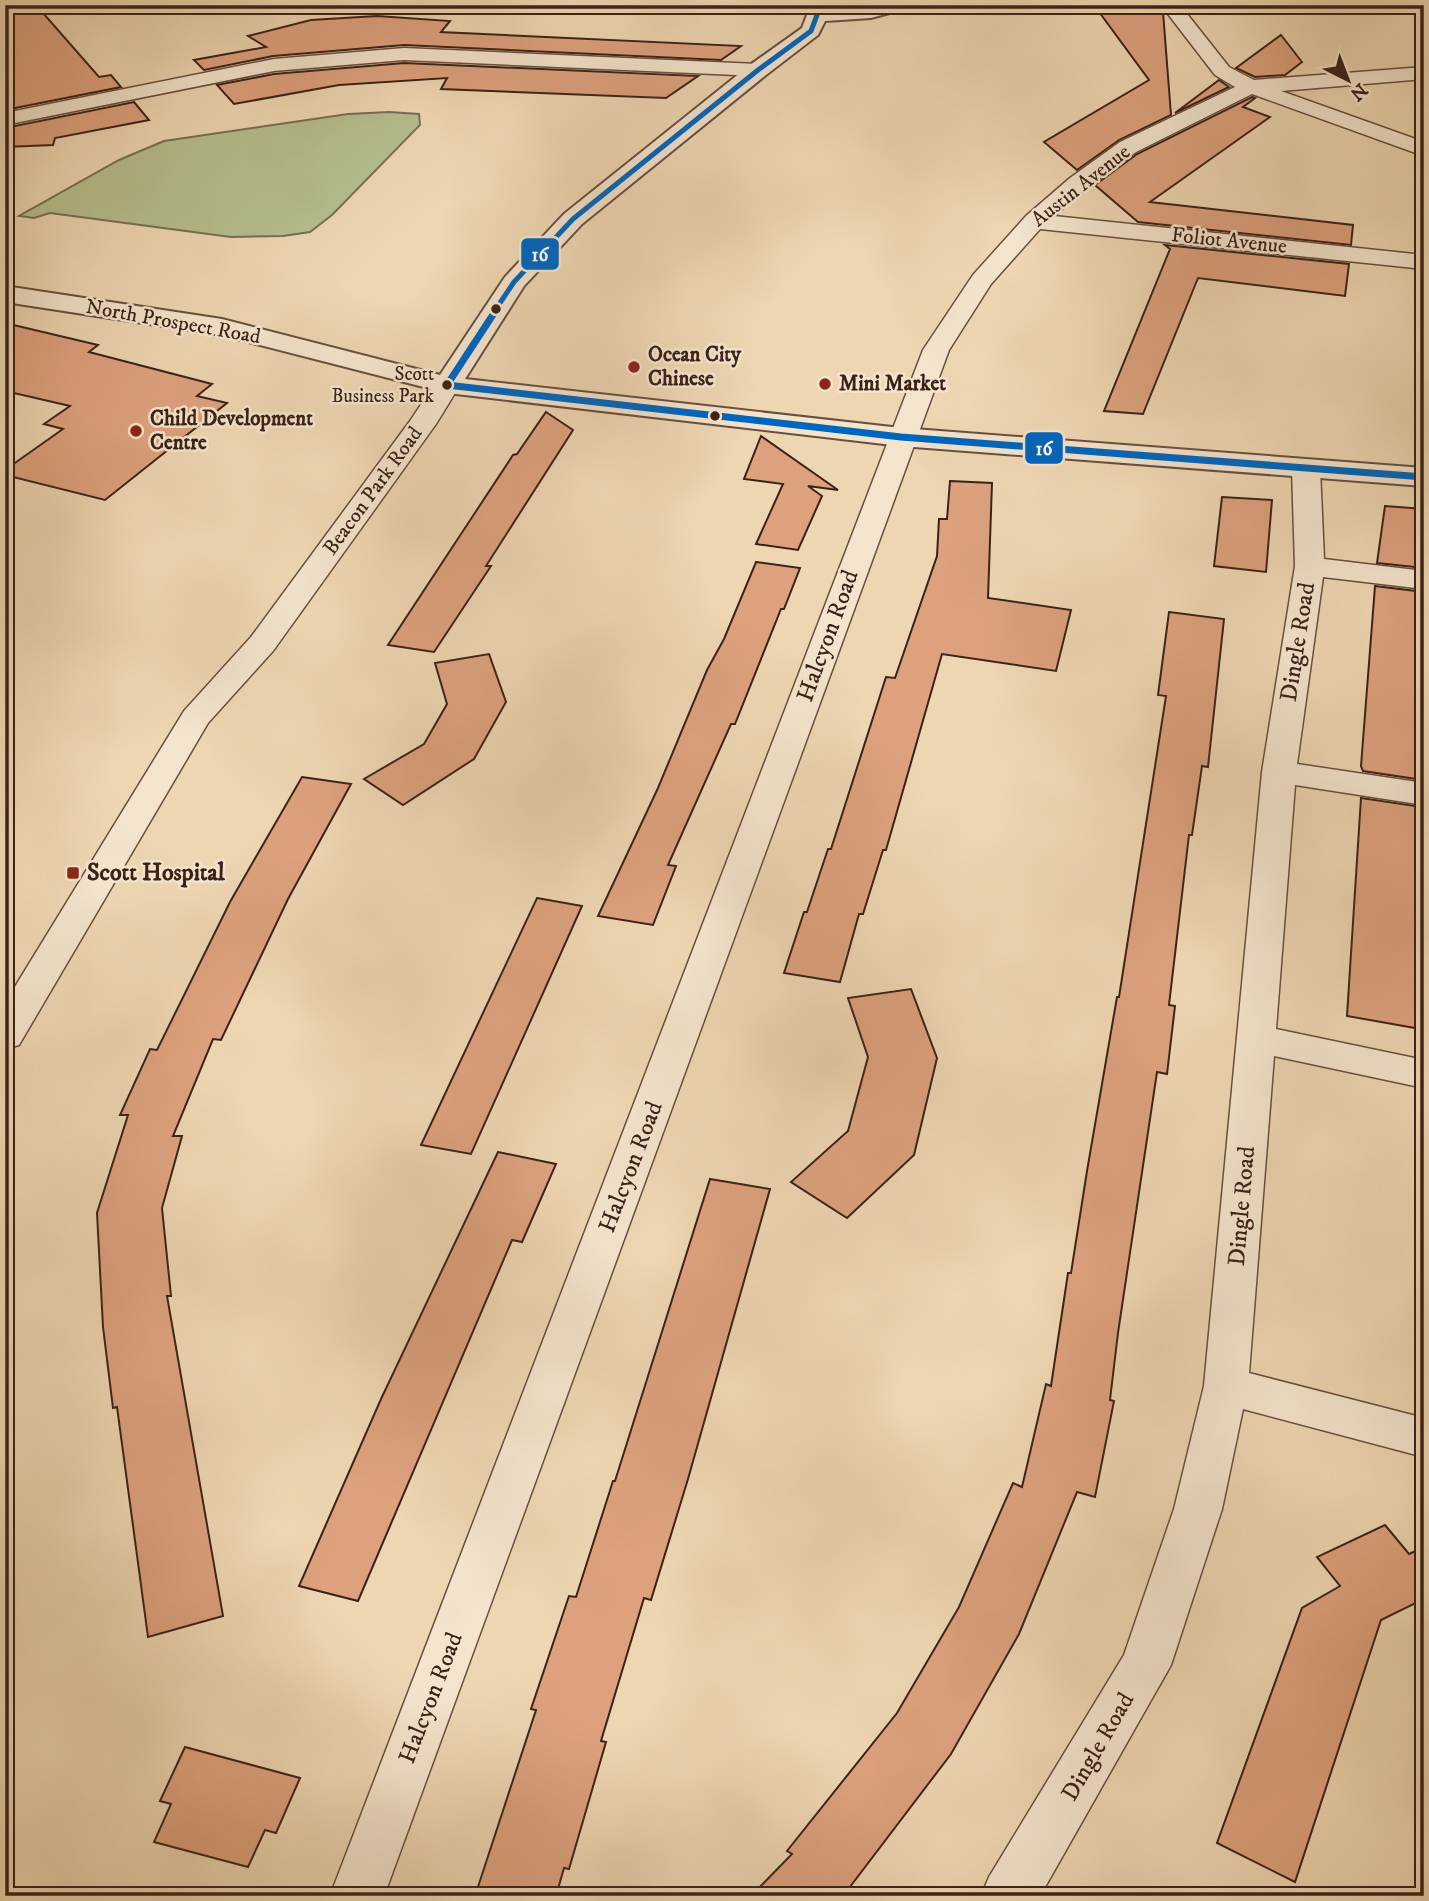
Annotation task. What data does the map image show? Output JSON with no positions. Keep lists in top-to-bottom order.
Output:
{
  "streets": {
    "street": [
      "Austin Avenue",
      "Foliot Avenue",
      "North Prospect Road",
      "Beacon Park Road",
      "Halcyon Road",
      "Dingle Road"
    ]
  },
  "crossings": [
    ["Austin Avenue", "Foliot Avenue"],
    ["Austin Avenue", "North Prospect Road"],
    ["Austin Avenue", "Halcyon Road"],
    ["North Prospect Road", "Beacon Park Road"],
    ["North Prospect Road", "Halcyon Road"],
    ["North Prospect Road", "Dingle Road"]
  ],
  "places": {
    "other": [
      "Ocean City Chinese",
      "Mini Market",
      "Scott Business Park",
      "Child Development Centre"
    ],
    "transit": ["Scott Hospital"]
  },
  "lines": ["transit line 16"],
  "north": "bottom right"
}
